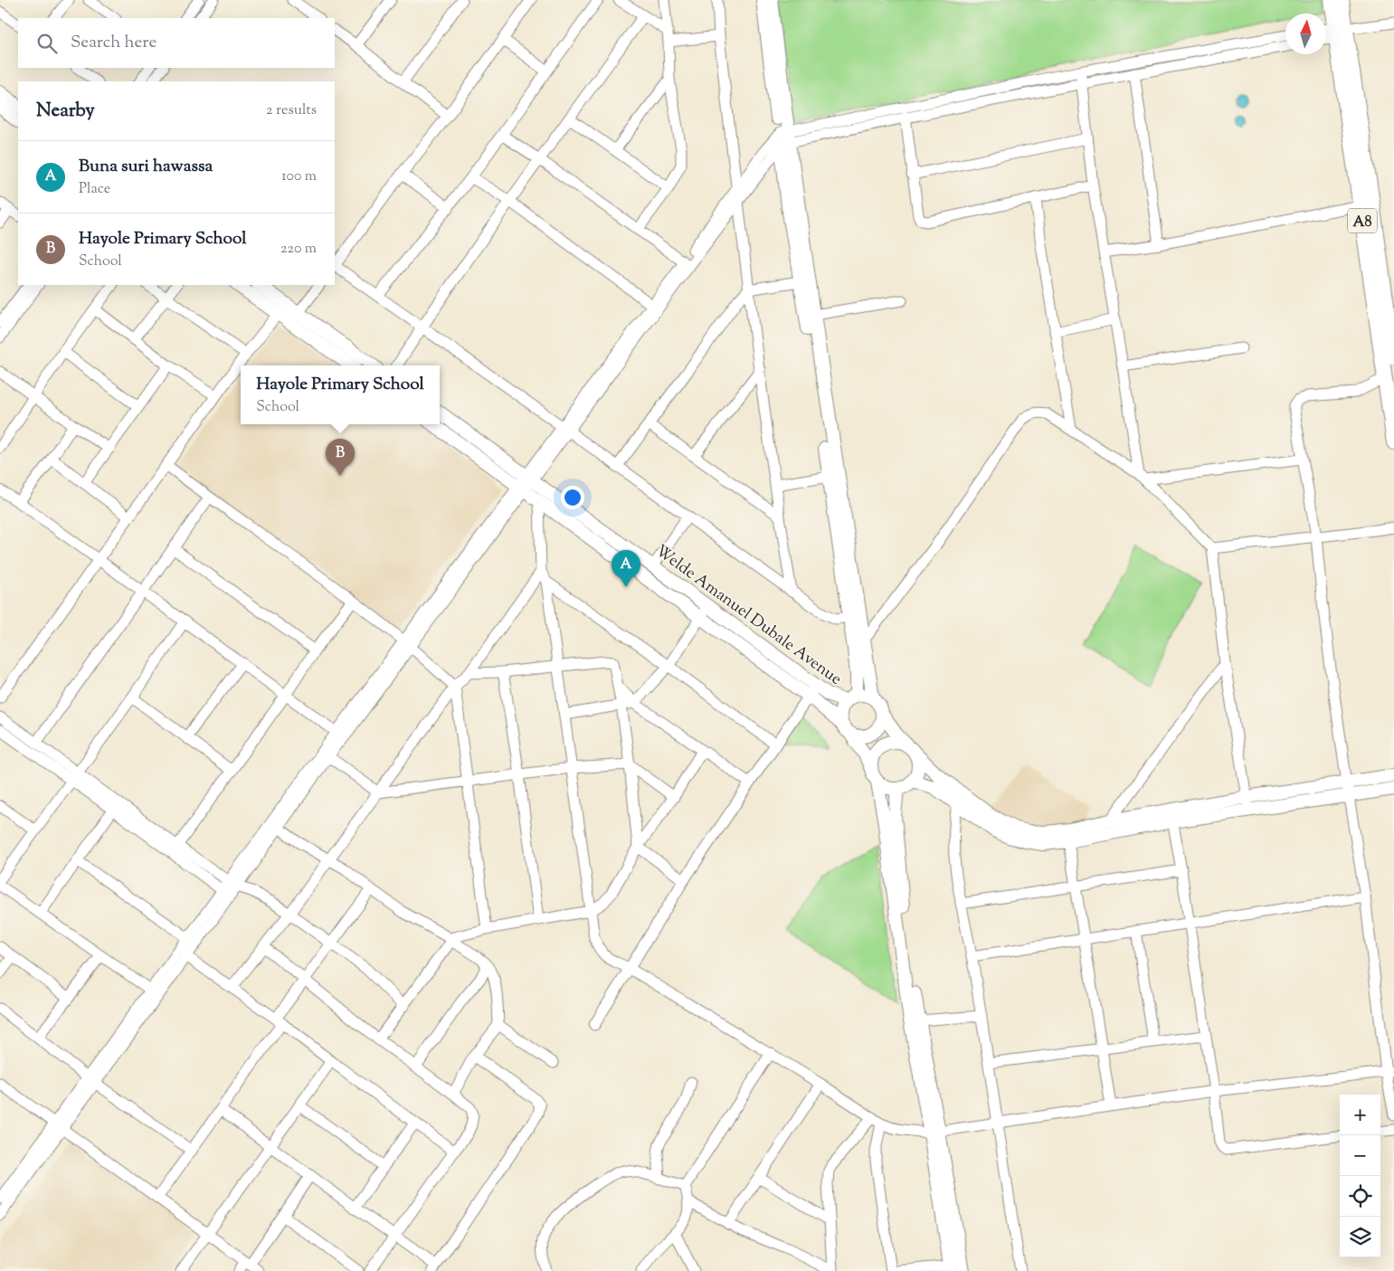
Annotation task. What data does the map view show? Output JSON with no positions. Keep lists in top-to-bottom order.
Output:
{
  "streets": {
    "highway": ["A8"],
    "main road": ["Welde Amanuel Dubale Avenue"]
  },
  "north": "top",
  "page": {
    "search": "Search here",
    "heading": ["Nearby", "2 results"],
    "list": [
      {
        "mark": "A",
        "name": "Buna suri hawassa",
        "note": "Place",
        "value": "100 m"
      },
      {
        "mark": "B",
        "name": "Hayole Primary School",
        "note": "School",
        "value": "220 m"
      }
    ],
    "popup": ["Hayole Primary School", "School"],
    "pins": ["B", "A"],
    "map_buttons": ["+", "−"]
  }
}
